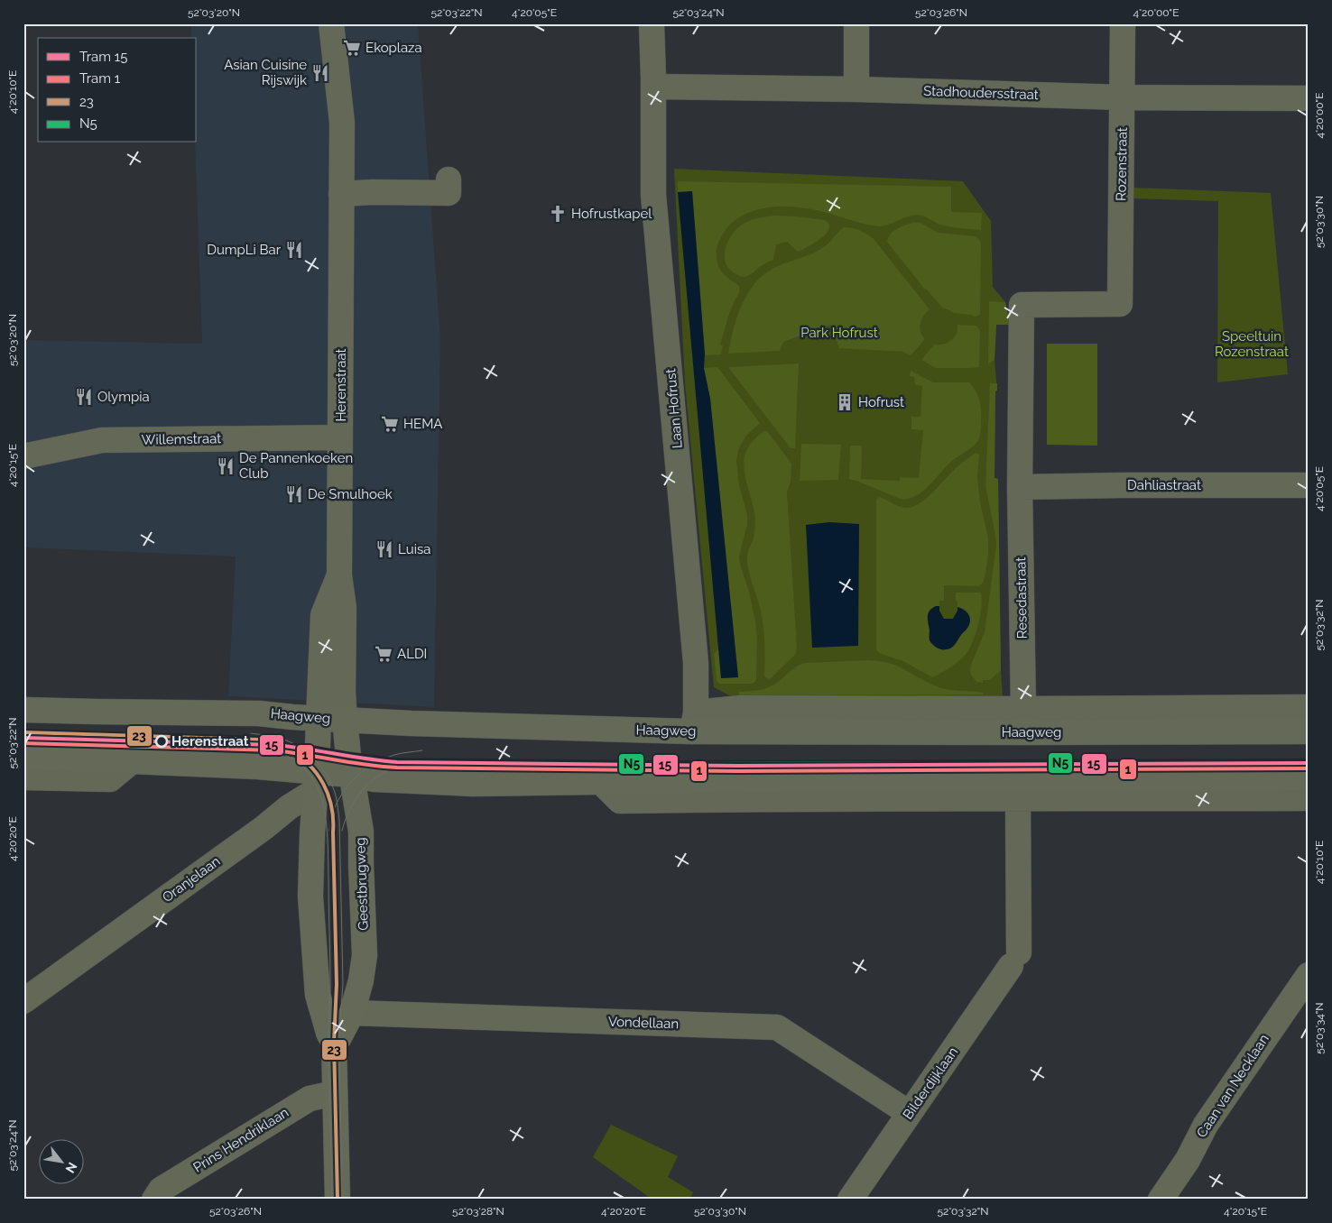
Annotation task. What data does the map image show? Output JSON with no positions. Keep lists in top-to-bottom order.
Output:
{
  "streets": {
    "main road": ["Haagweg", "Geestbrugweg"],
    "street": [
      "Stadhoudersstraat",
      "Rozenstraat",
      "Herenstraat",
      "Laan Hofrust",
      "Willemstraat",
      "Dahliastraat",
      "Resedastraat",
      "Oranjelaan",
      "Vondellaan",
      "Bilderdijklaan",
      "Caan van Necklaan",
      "Prins Hendriklaan"
    ]
  },
  "crossings": [
    ["Stadhoudersstraat", "Rozenstraat"],
    ["Stadhoudersstraat", "Laan Hofrust"],
    ["Rozenstraat", "Resedastraat"],
    ["Herenstraat", "Willemstraat"],
    ["Herenstraat", "Haagweg"],
    ["Herenstraat", "Geestbrugweg"],
    ["Laan Hofrust", "Haagweg"],
    ["Dahliastraat", "Resedastraat"],
    ["Resedastraat", "Haagweg"],
    ["Haagweg", "Geestbrugweg"],
    ["Geestbrugweg", "Vondellaan"],
    ["Vondellaan", "Bilderdijklaan"]
  ],
  "parks": ["Park Hofrust", "Speeltuin Rozenstraat"],
  "places": {
    "supermarket": ["Ekoplaza", "HEMA", "ALDI"],
    "restaurant": [
      "Asian Cuisine Rijswijk",
      "DumpLi Bar",
      "Olympia",
      "De Pannenkoeken Club",
      "De Smulhoek",
      "Luisa"
    ],
    "church": ["Hofrustkapel"],
    "building": ["Hofrust"],
    "other": ["Herenstraat"]
  },
  "lines": [
    "transit line 23",
    "tram line 15",
    "transit line N5",
    "tram line 1"
  ],
  "legend": [
    "Tram 15",
    "Tram 1",
    "23",
    "N5"
  ],
  "north": "bottom right",
  "coordinates": [
    "52°03'20\"N",
    "52°03'22\"N",
    "4°20'05\"E",
    "52°03'24\"N",
    "52°03'26\"N",
    "4°20'00\"E",
    "4°20'10\"E",
    "52°03'30\"N",
    "4°20'15\"E",
    "52°03'32\"N",
    "4°20'20\"E",
    "52°03'34\"N",
    "52°03'28\"N"
  ]
}
